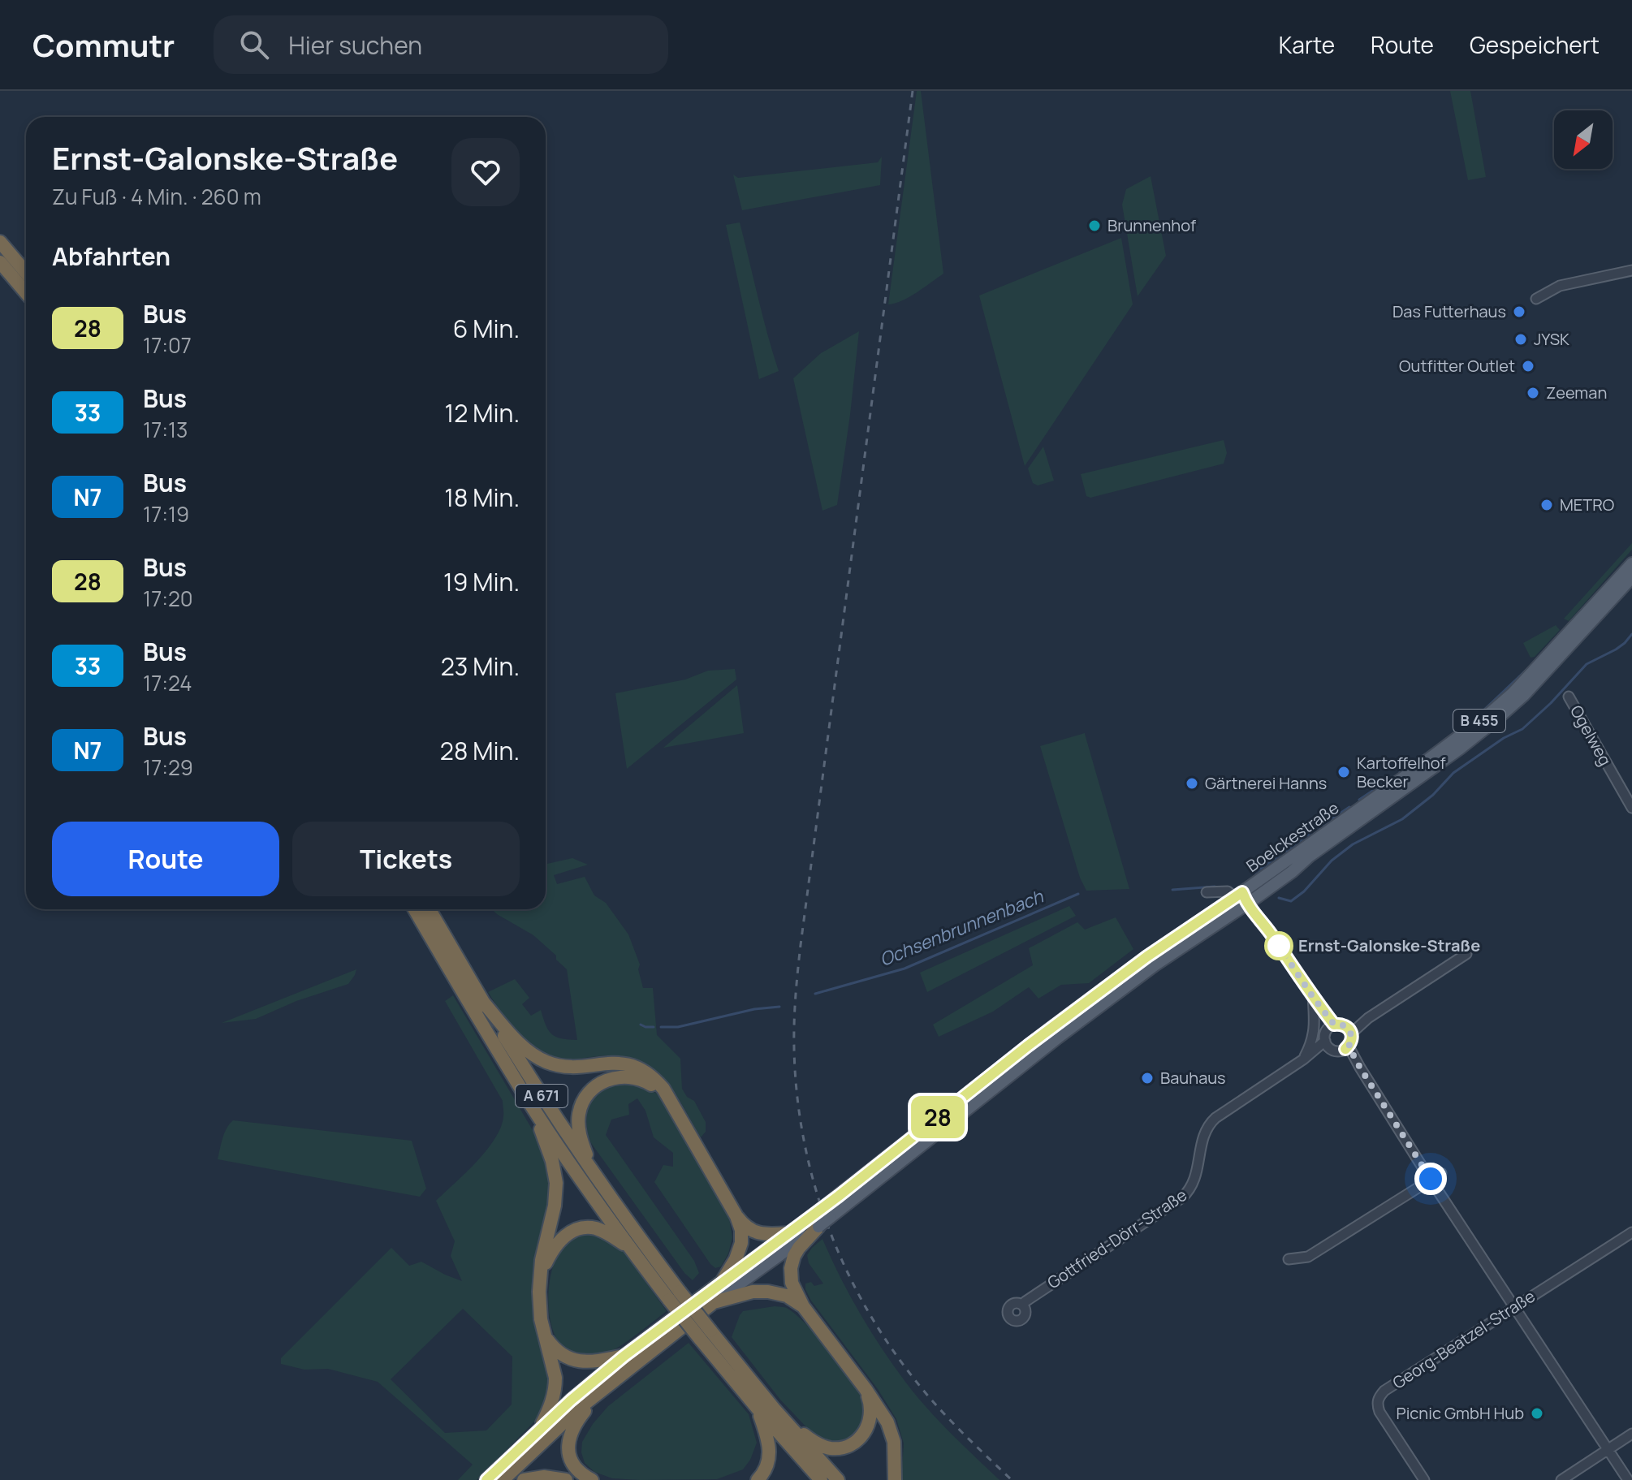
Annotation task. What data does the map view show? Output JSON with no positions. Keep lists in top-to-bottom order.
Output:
{
  "streets": {
    "highway": ["B 455", "A 671"],
    "main road": ["Boelckestraße"],
    "street": ["Ogelweg", "Gottfried-Dörr-Straße", "Georg-Beatzel-Straße"]
  },
  "crossings": [
    ["B 455", "Boelckestraße"]
  ],
  "water": ["Ochsenbrunnenbach"],
  "places": [
    "Brunnenhof",
    "Das Futterhaus",
    "JYSK",
    "Outfitter Outlet",
    "Zeeman",
    "METRO",
    "Kartoffelhof Becker",
    "Gärtnerei Hanns",
    "Ernst-Galonske-Straße",
    "Bauhaus",
    "Picnic GmbH Hub"
  ],
  "lines": ["bus line 28"],
  "north": "bottom left",
  "page": {
    "header": "Commutr",
    "search": "Hier suchen",
    "nav": ["Karte", "Route", "Gespeichert"],
    "on_map": "28",
    "heading": [
      ["Ernst-Galonske-Straße", "Zu Fuß · 4 Min. · 260 m"],
      "Abfahrten"
    ],
    "list": [
      {
        "mark": "28",
        "name": "Bus",
        "note": "17:07",
        "value": "6 Min."
      },
      {
        "mark": "33",
        "name": "Bus",
        "note": "17:13",
        "value": "12 Min."
      },
      {
        "mark": "N7",
        "name": "Bus",
        "note": "17:19",
        "value": "18 Min."
      },
      {
        "mark": "28",
        "name": "Bus",
        "note": "17:20",
        "value": "19 Min."
      },
      {
        "mark": "33",
        "name": "Bus",
        "note": "17:24",
        "value": "23 Min."
      },
      {
        "mark": "N7",
        "name": "Bus",
        "note": "17:29",
        "value": "28 Min."
      }
    ],
    "buttons": ["Route", "Tickets"]
  }
}
